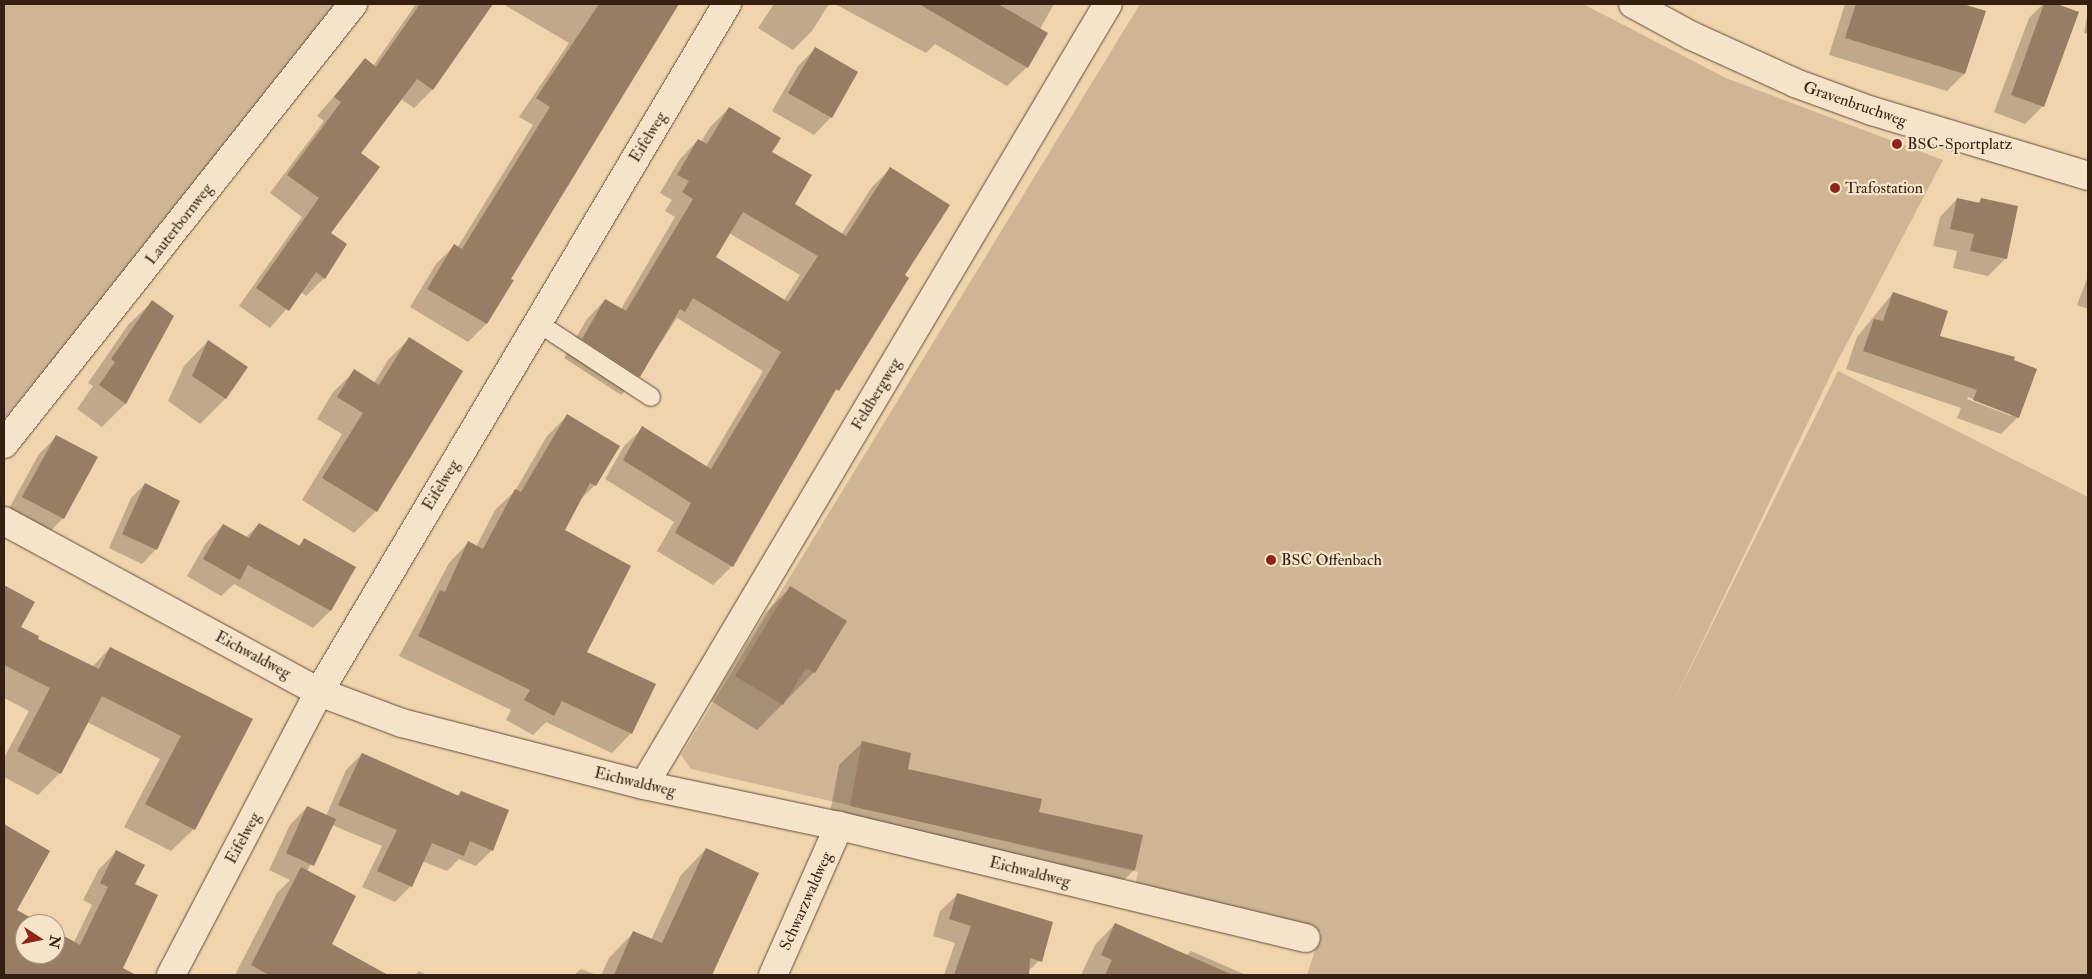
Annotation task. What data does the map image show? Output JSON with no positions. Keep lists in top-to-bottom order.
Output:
{
  "streets": {
    "street": [
      "Gravenbruchweg",
      "Eifelweg",
      "Lauterbornweg",
      "Feldbergweg",
      "Eichwaldweg",
      "Schwarzwaldweg"
    ]
  },
  "crossings": [
    ["Eifelweg", "Eichwaldweg"],
    ["Feldbergweg", "Eichwaldweg"],
    ["Eichwaldweg", "Schwarzwaldweg"]
  ],
  "places": ["BSC-Sportplatz", "Trafostation", "BSC Offenbach"],
  "north": "right"
}
